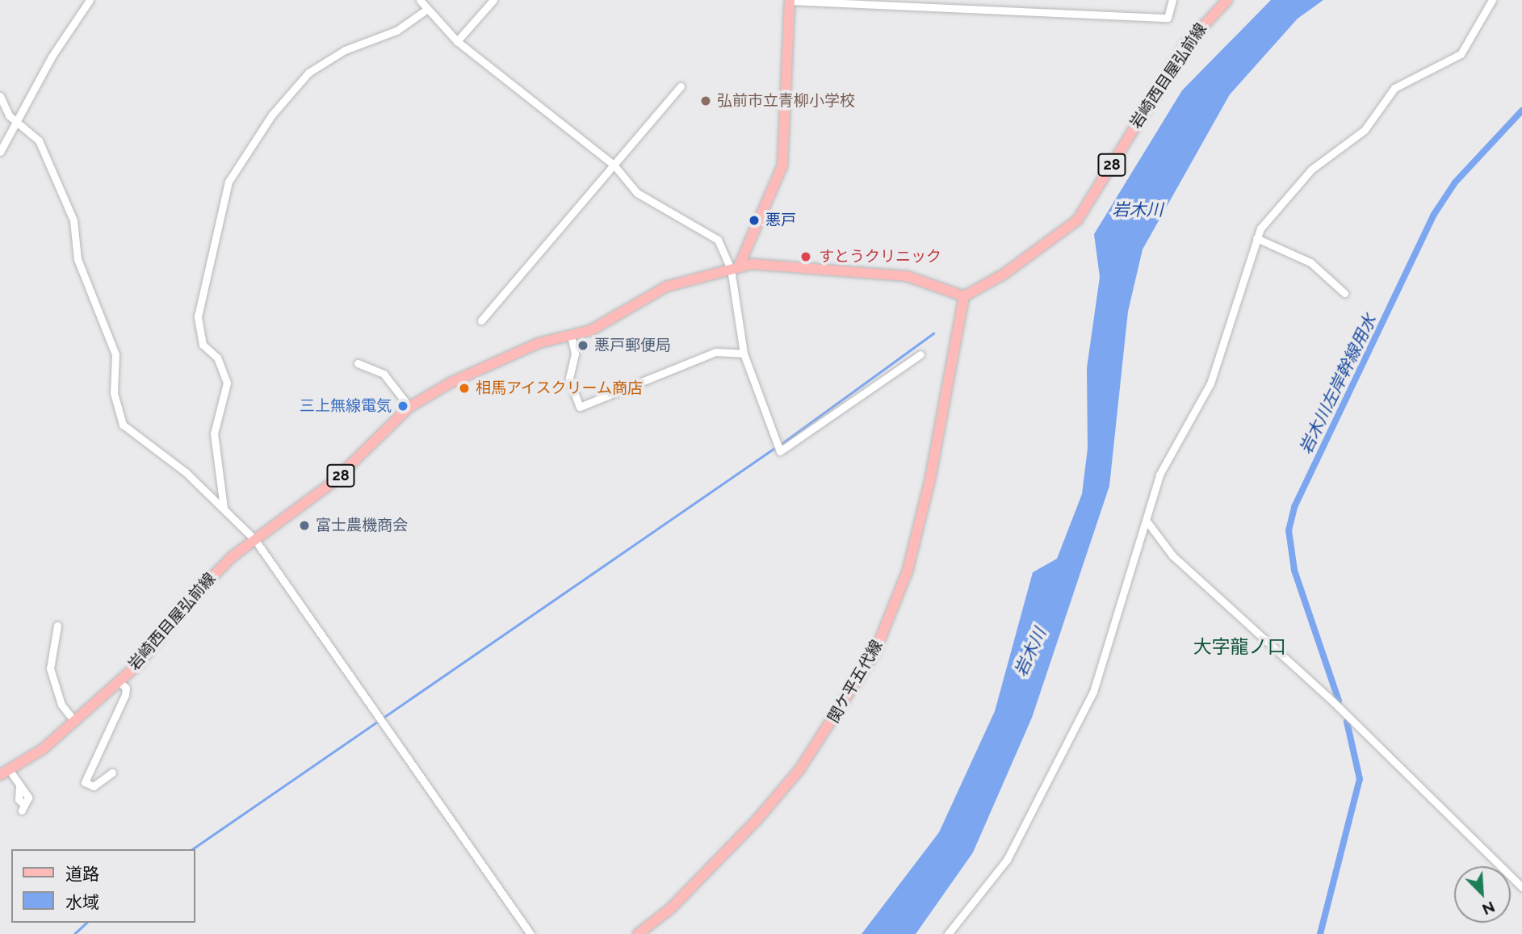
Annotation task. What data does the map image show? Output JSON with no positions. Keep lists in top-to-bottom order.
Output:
{
  "streets": {
    "main road": ["岩崎西目屋弘前線", "28", "関ケ平五代線"]
  },
  "crossings": [
    ["岩崎西目屋弘前線", "関ケ平五代線"]
  ],
  "districts": ["大字龍ノ口"],
  "water": ["岩木川", "岩木川左岸幹線用水"],
  "places": [
    "弘前市立青柳小学校",
    "悪戸",
    "すとうクリニック",
    "悪戸郵便局",
    "相馬アイスクリーム商店",
    "三上無線電気",
    "富士農機商会"
  ],
  "legend": ["道路", "水域"],
  "north": "bottom right"
}
